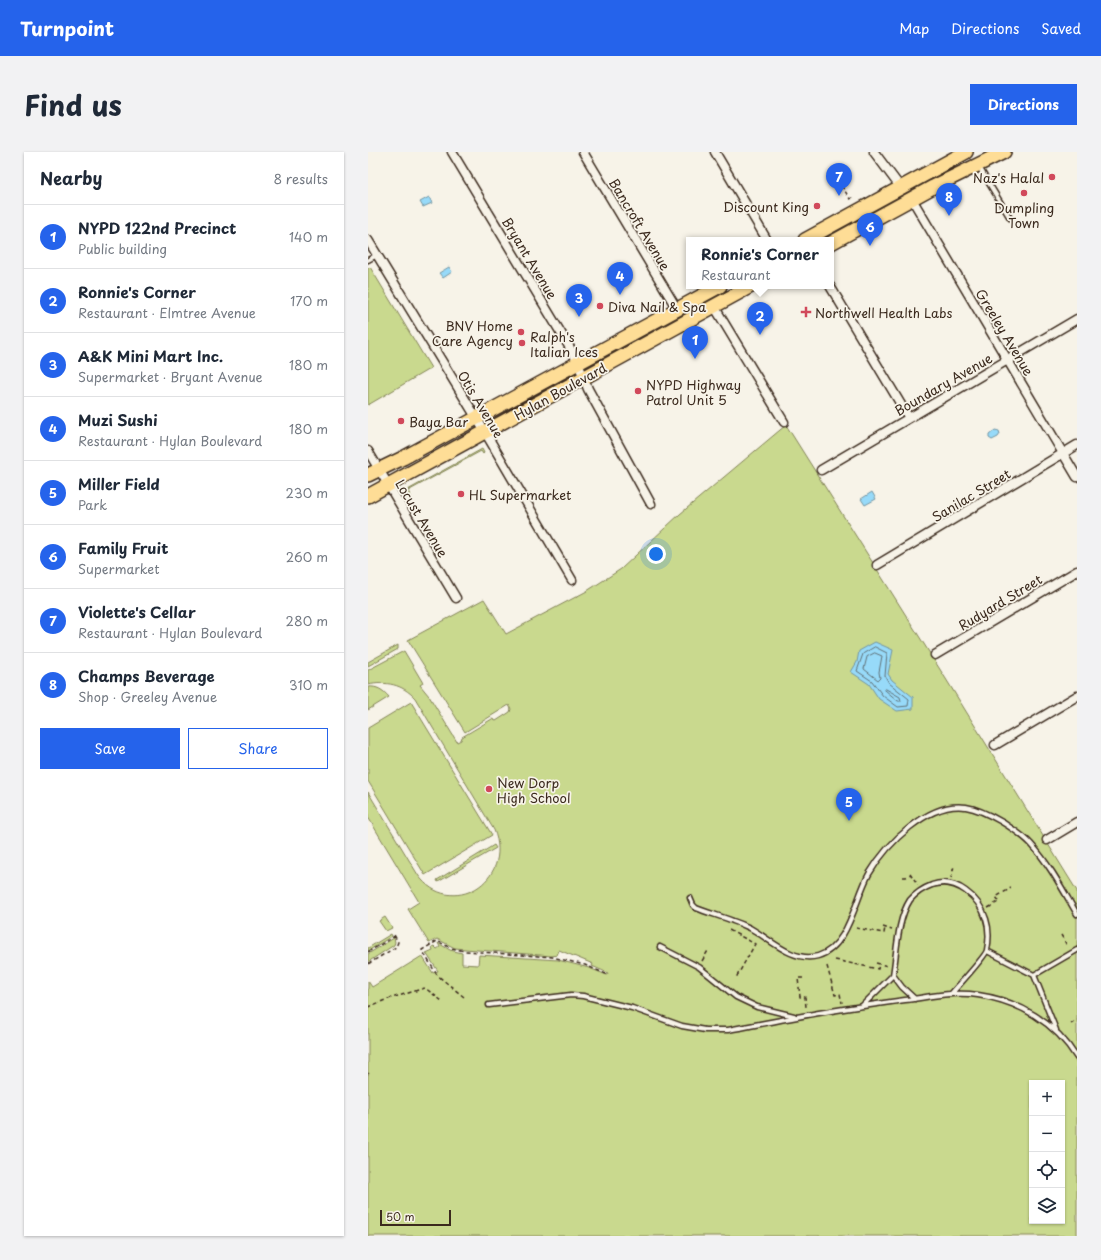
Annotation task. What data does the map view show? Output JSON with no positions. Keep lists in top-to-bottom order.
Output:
{
  "streets": {
    "main road": ["Hylan Boulevard"],
    "street": [
      "Bancroft Avenue",
      "Bryant Avenue",
      "Greeley Avenue",
      "Boundary Avenue",
      "Otis Avenue",
      "Sanilac Street",
      "Locust Avenue",
      "Rudyard Street"
    ]
  },
  "crossings": [
    ["Bancroft Avenue", "Hylan Boulevard"],
    ["Bryant Avenue", "Hylan Boulevard"],
    ["Greeley Avenue", "Boundary Avenue"],
    ["Greeley Avenue", "Sanilac Street"],
    ["Hylan Boulevard", "Otis Avenue"],
    ["Hylan Boulevard", "Locust Avenue"]
  ],
  "places": {
    "other": [
      "Naz's Halal",
      "Dumpling Town",
      "Discount King",
      "Diva Nail & Spa",
      "BNV Home Care Agency",
      "Ralph's Italian Ices",
      "NYPD Highway Patrol Unit 5",
      "Baya Bar",
      "HL Supermarket",
      "New Dorp High School"
    ],
    "health": ["Northwell Health Labs"]
  },
  "scale_bar": "50 m",
  "page": {
    "header": "Turnpoint",
    "nav": ["Map", "Directions", "Saved"],
    "title": "Find us",
    "buttons": [
      "Directions",
      ["Save", "Share"]
    ],
    "heading": ["Nearby", "8 results"],
    "pins": [
      "7",
      "8",
      "6",
      "4",
      "3",
      "2",
      "1",
      "5"
    ],
    "list": [
      {
        "mark": "1",
        "name": "NYPD 122nd Precinct",
        "note": "Public building",
        "value": "140 m"
      },
      {
        "mark": "2",
        "name": "Ronnie's Corner",
        "note": "Restaurant · Elmtree Avenue",
        "value": "170 m"
      },
      {
        "mark": "3",
        "name": "A&K Mini Mart Inc.",
        "note": "Supermarket · Bryant Avenue",
        "value": "180 m"
      },
      {
        "mark": "4",
        "name": "Muzi Sushi",
        "note": "Restaurant · Hylan Boulevard",
        "value": "180 m"
      },
      {
        "mark": "5",
        "name": "Miller Field",
        "note": "Park",
        "value": "230 m"
      },
      {
        "mark": "6",
        "name": "Family Fruit",
        "note": "Supermarket",
        "value": "260 m"
      },
      {
        "mark": "7",
        "name": "Violette's Cellar",
        "note": "Restaurant · Hylan Boulevard",
        "value": "280 m"
      },
      {
        "mark": "8",
        "name": "Champs Beverage",
        "note": "Shop · Greeley Avenue",
        "value": "310 m"
      }
    ],
    "popup": ["Ronnie's Corner", "Restaurant"],
    "map_buttons": ["+", "−"],
    "scale": "50 m"
  }
}
